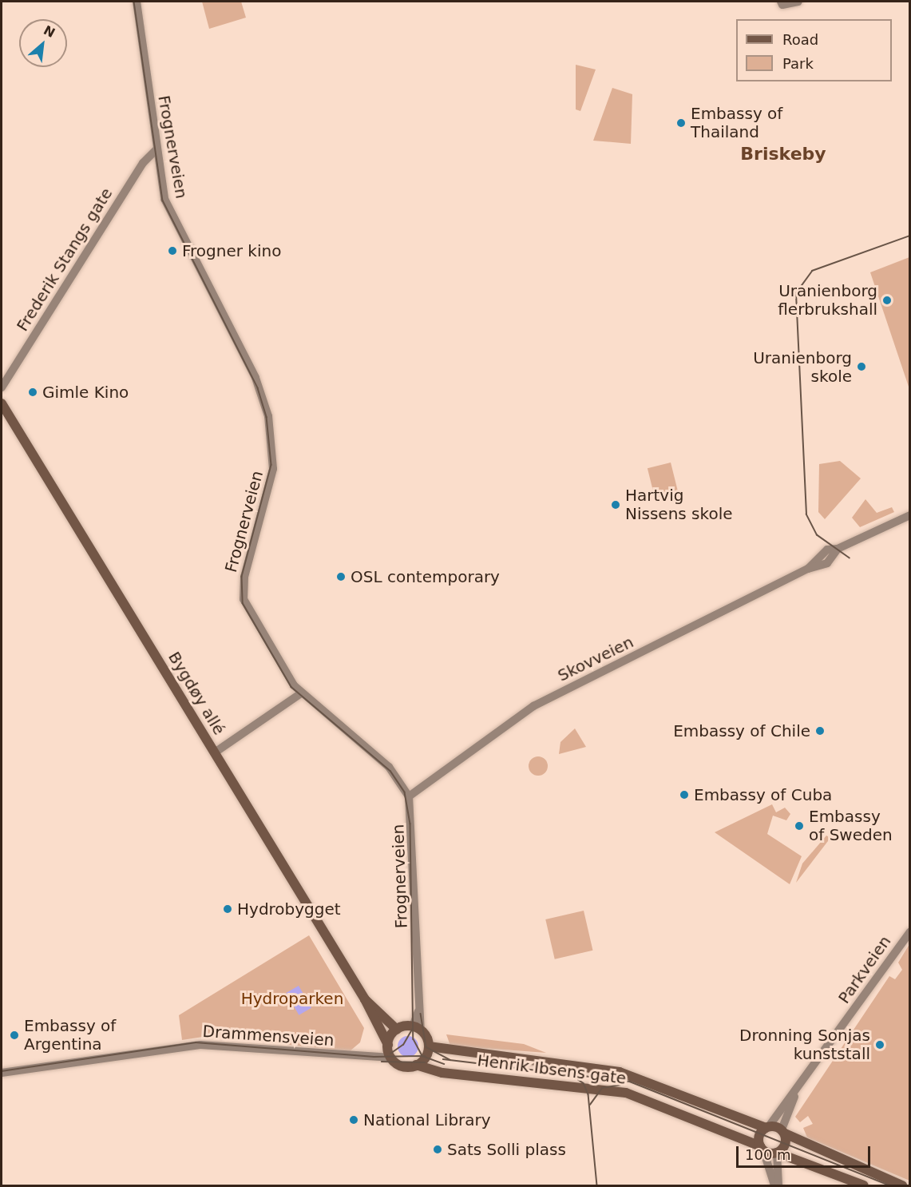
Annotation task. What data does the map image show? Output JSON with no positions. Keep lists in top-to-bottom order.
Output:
{
  "streets": {
    "main road": ["Bygdøy allé", "Henrik Ibsens gate"],
    "street": [
      "Frognerveien",
      "Frederik Stangs gate",
      "Skovveien",
      "Parkveien",
      "Drammensveien"
    ]
  },
  "crossings": [
    ["Frognerveien", "Frederik Stangs gate"],
    ["Frognerveien", "Skovveien"],
    ["Frognerveien", "Bygdøy allé"],
    ["Frognerveien", "Drammensveien"],
    ["Frognerveien", "Henrik Ibsens gate"],
    ["Bygdøy allé", "Drammensveien"],
    ["Bygdøy allé", "Henrik Ibsens gate"],
    ["Parkveien", "Henrik Ibsens gate"],
    ["Drammensveien", "Henrik Ibsens gate"]
  ],
  "districts": ["Briskeby"],
  "parks": ["Hydroparken"],
  "places": [
    "Embassy of Thailand",
    "Frogner kino",
    "Uranienborg flerbrukshall",
    "Uranienborg skole",
    "Gimle Kino",
    "Hartvig Nissens skole",
    "OSL contemporary",
    "Embassy of Chile",
    "Embassy of Cuba",
    "Embassy of Sweden",
    "Hydrobygget",
    "Embassy of Argentina",
    "Dronning Sonjas kunststall",
    "National Library",
    "Sats Solli plass"
  ],
  "legend": ["Road", "Park"],
  "scale_bar": "100 m",
  "north": "top right"
}
